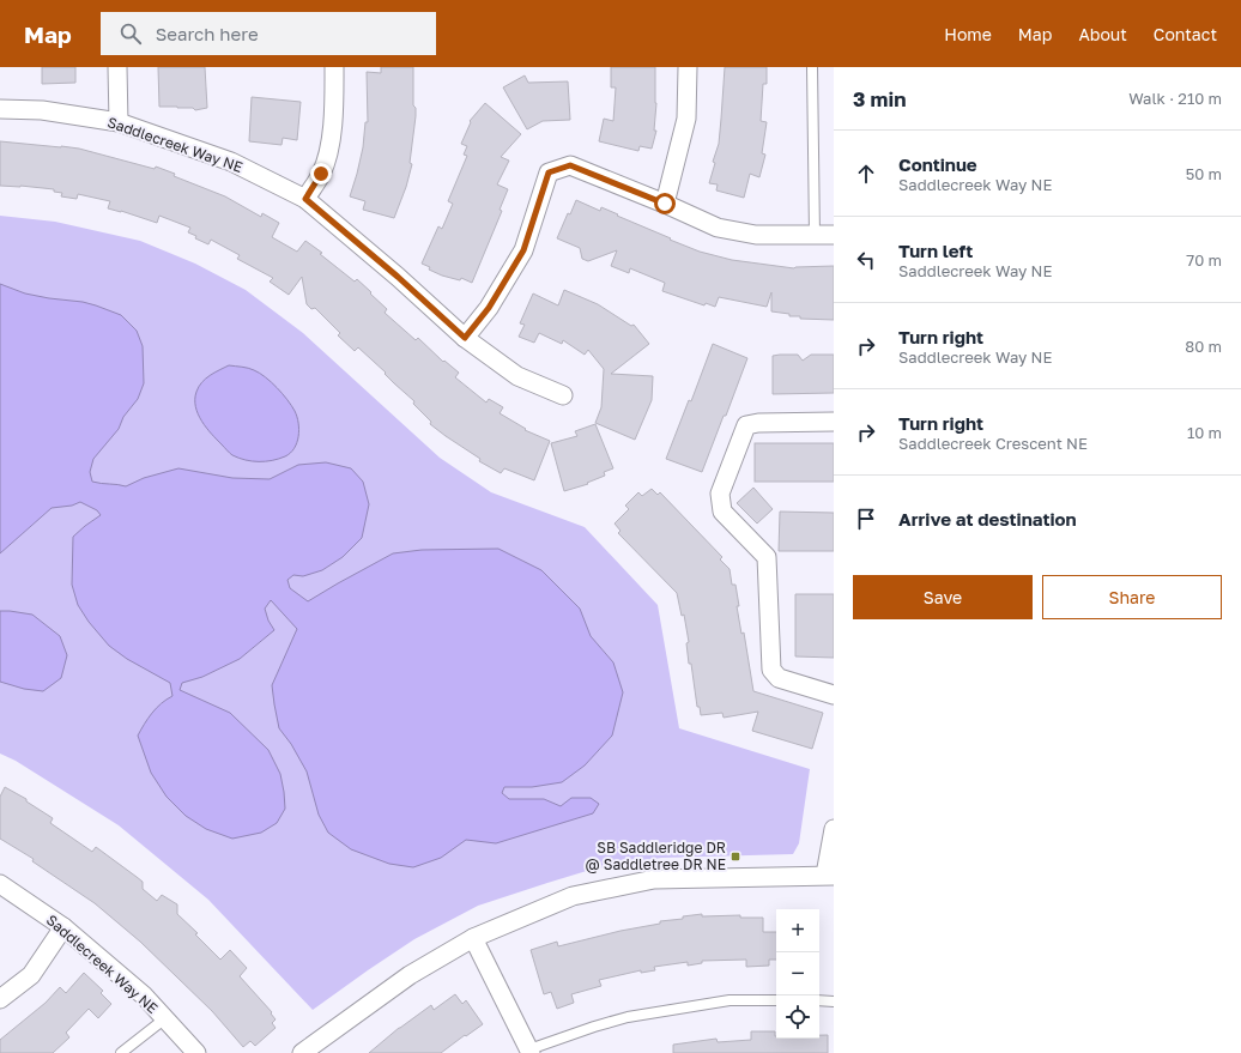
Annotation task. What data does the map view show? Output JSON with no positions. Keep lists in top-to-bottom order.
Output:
{
  "streets": {
    "street": ["Saddlecreek Way NE"]
  },
  "places": {
    "transit": ["SB Saddleridge DR @ Saddletree DR NE"]
  },
  "page": {
    "header": "Map",
    "search": "Search here",
    "nav": [
      "Home",
      "Map",
      "About",
      "Contact"
    ],
    "heading": ["3 min", "Walk · 210 m"],
    "list": [
      ["Continue", "Saddlecreek Way NE", "50 m"],
      ["Turn left", "Saddlecreek Way NE", "70 m"],
      ["Turn right", "Saddlecreek Way NE", "80 m"],
      ["Turn right", "Saddlecreek Crescent NE", "10 m"],
      "Arrive at destination"
    ],
    "buttons": ["Save", "Share"],
    "map_buttons": ["+", "−"]
  }
}
